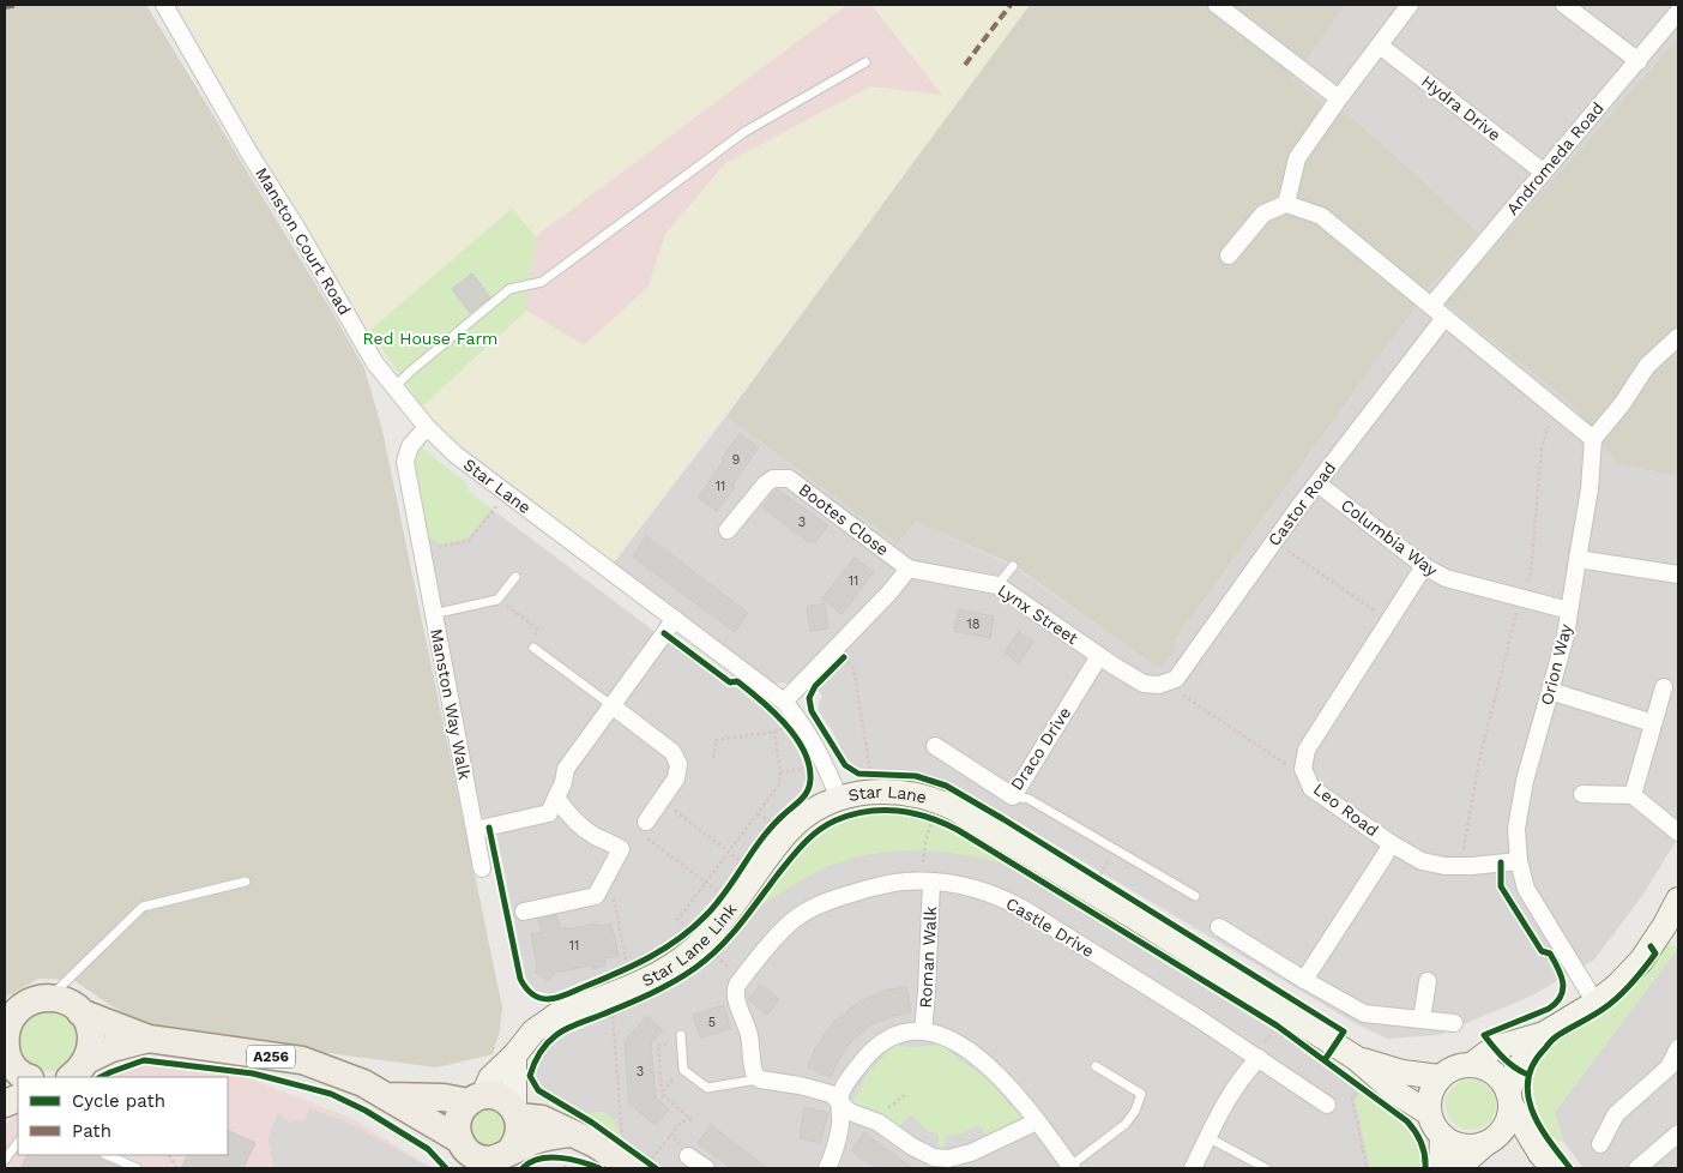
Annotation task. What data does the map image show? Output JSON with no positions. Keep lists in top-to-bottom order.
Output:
{
  "streets": {
    "main road": ["A256"],
    "street": [
      "Hydra Drive",
      "Andromeda Road",
      "Manston Court Road",
      "Star Lane",
      "Castor Road",
      "Bootes Close",
      "Columbia Way",
      "Lynx Street",
      "Orion Way",
      "Manston Way Walk",
      "Draco Drive",
      "Leo Road",
      "Castle Drive",
      "Star Lane Link",
      "Roman Walk"
    ]
  },
  "crossings": [
    ["Hydra Drive", "Andromeda Road"],
    ["Manston Court Road", "Star Lane"],
    ["Manston Court Road", "Manston Way Walk"],
    ["Star Lane", "Manston Way Walk"],
    ["Star Lane", "Star Lane Link"],
    ["Castor Road", "Columbia Way"],
    ["Castor Road", "Lynx Street"],
    ["Bootes Close", "Lynx Street"],
    ["Columbia Way", "Orion Way"],
    ["Columbia Way", "Leo Road"],
    ["Lynx Street", "Draco Drive"],
    ["Orion Way", "Leo Road"],
    ["Castle Drive", "Roman Walk"],
    ["Star Lane Link", "A256"]
  ],
  "parks": ["Red House Farm"],
  "house_numbers": [
    "9",
    "11",
    "3",
    "11",
    "18",
    "11",
    "5",
    "3"
  ],
  "legend": ["Cycle path", "Path"]
}
